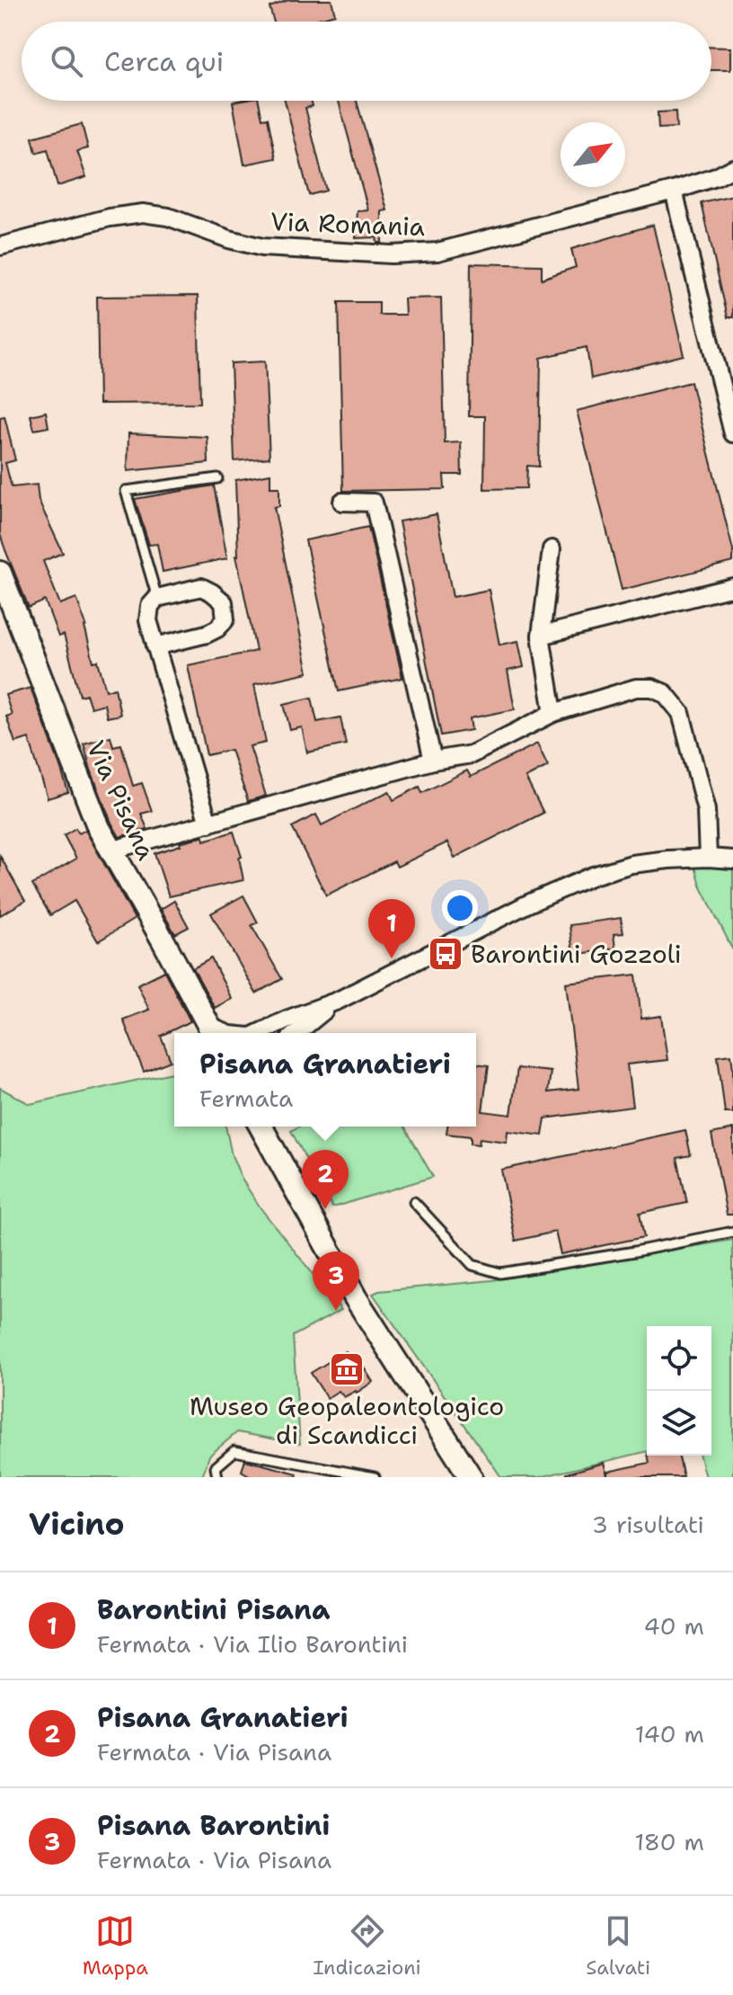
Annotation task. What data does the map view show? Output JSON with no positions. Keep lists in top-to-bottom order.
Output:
{
  "streets": {
    "main road": ["Via Pisana"],
    "street": ["Via Romania"]
  },
  "places": {
    "bus stop": ["Barontini Gozzoli"],
    "museum": ["Museo Geopaleontologico di Scandicci"]
  },
  "north": "top right",
  "page": {
    "search": "Cerca qui",
    "pins": ["1", "2", "3"],
    "popup": ["Pisana Granatieri", "Fermata"],
    "heading": ["Vicino", "3 risultati"],
    "list": [
      {
        "mark": "1",
        "name": "Barontini Pisana",
        "note": "Fermata · Via Ilio Barontini",
        "value": "40 m"
      },
      {
        "mark": "2",
        "name": "Pisana Granatieri",
        "note": "Fermata · Via Pisana",
        "value": "140 m"
      },
      {
        "mark": "3",
        "name": "Pisana Barontini",
        "note": "Fermata · Via Pisana",
        "value": "180 m"
      }
    ],
    "nav": ["Mappa", "Indicazioni", "Salvati"]
  }
}
